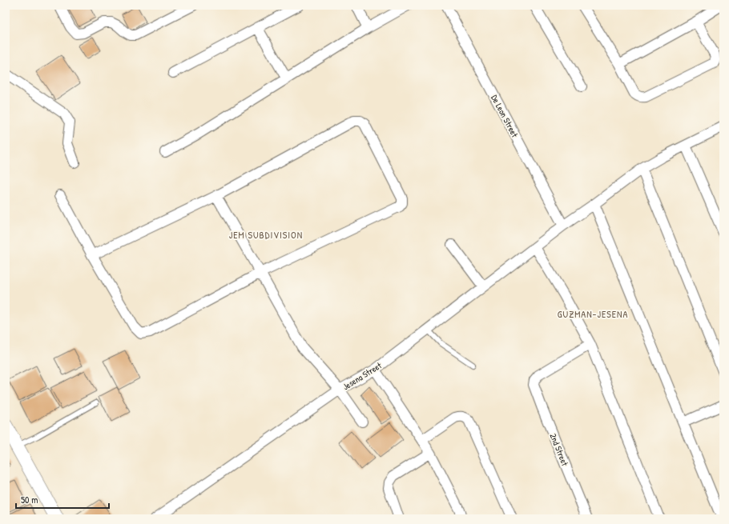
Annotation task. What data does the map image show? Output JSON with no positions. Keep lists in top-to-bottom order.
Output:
{
  "streets": {
    "street": ["De Leon Street", "Jesena Street", "2nd Street"]
  },
  "crossings": [
    ["De Leon Street", "Jesena Street"]
  ],
  "districts": ["JEM SUBDIVISION", "GUZMAN-JESENA"],
  "scale_bar": "50 m"
}
